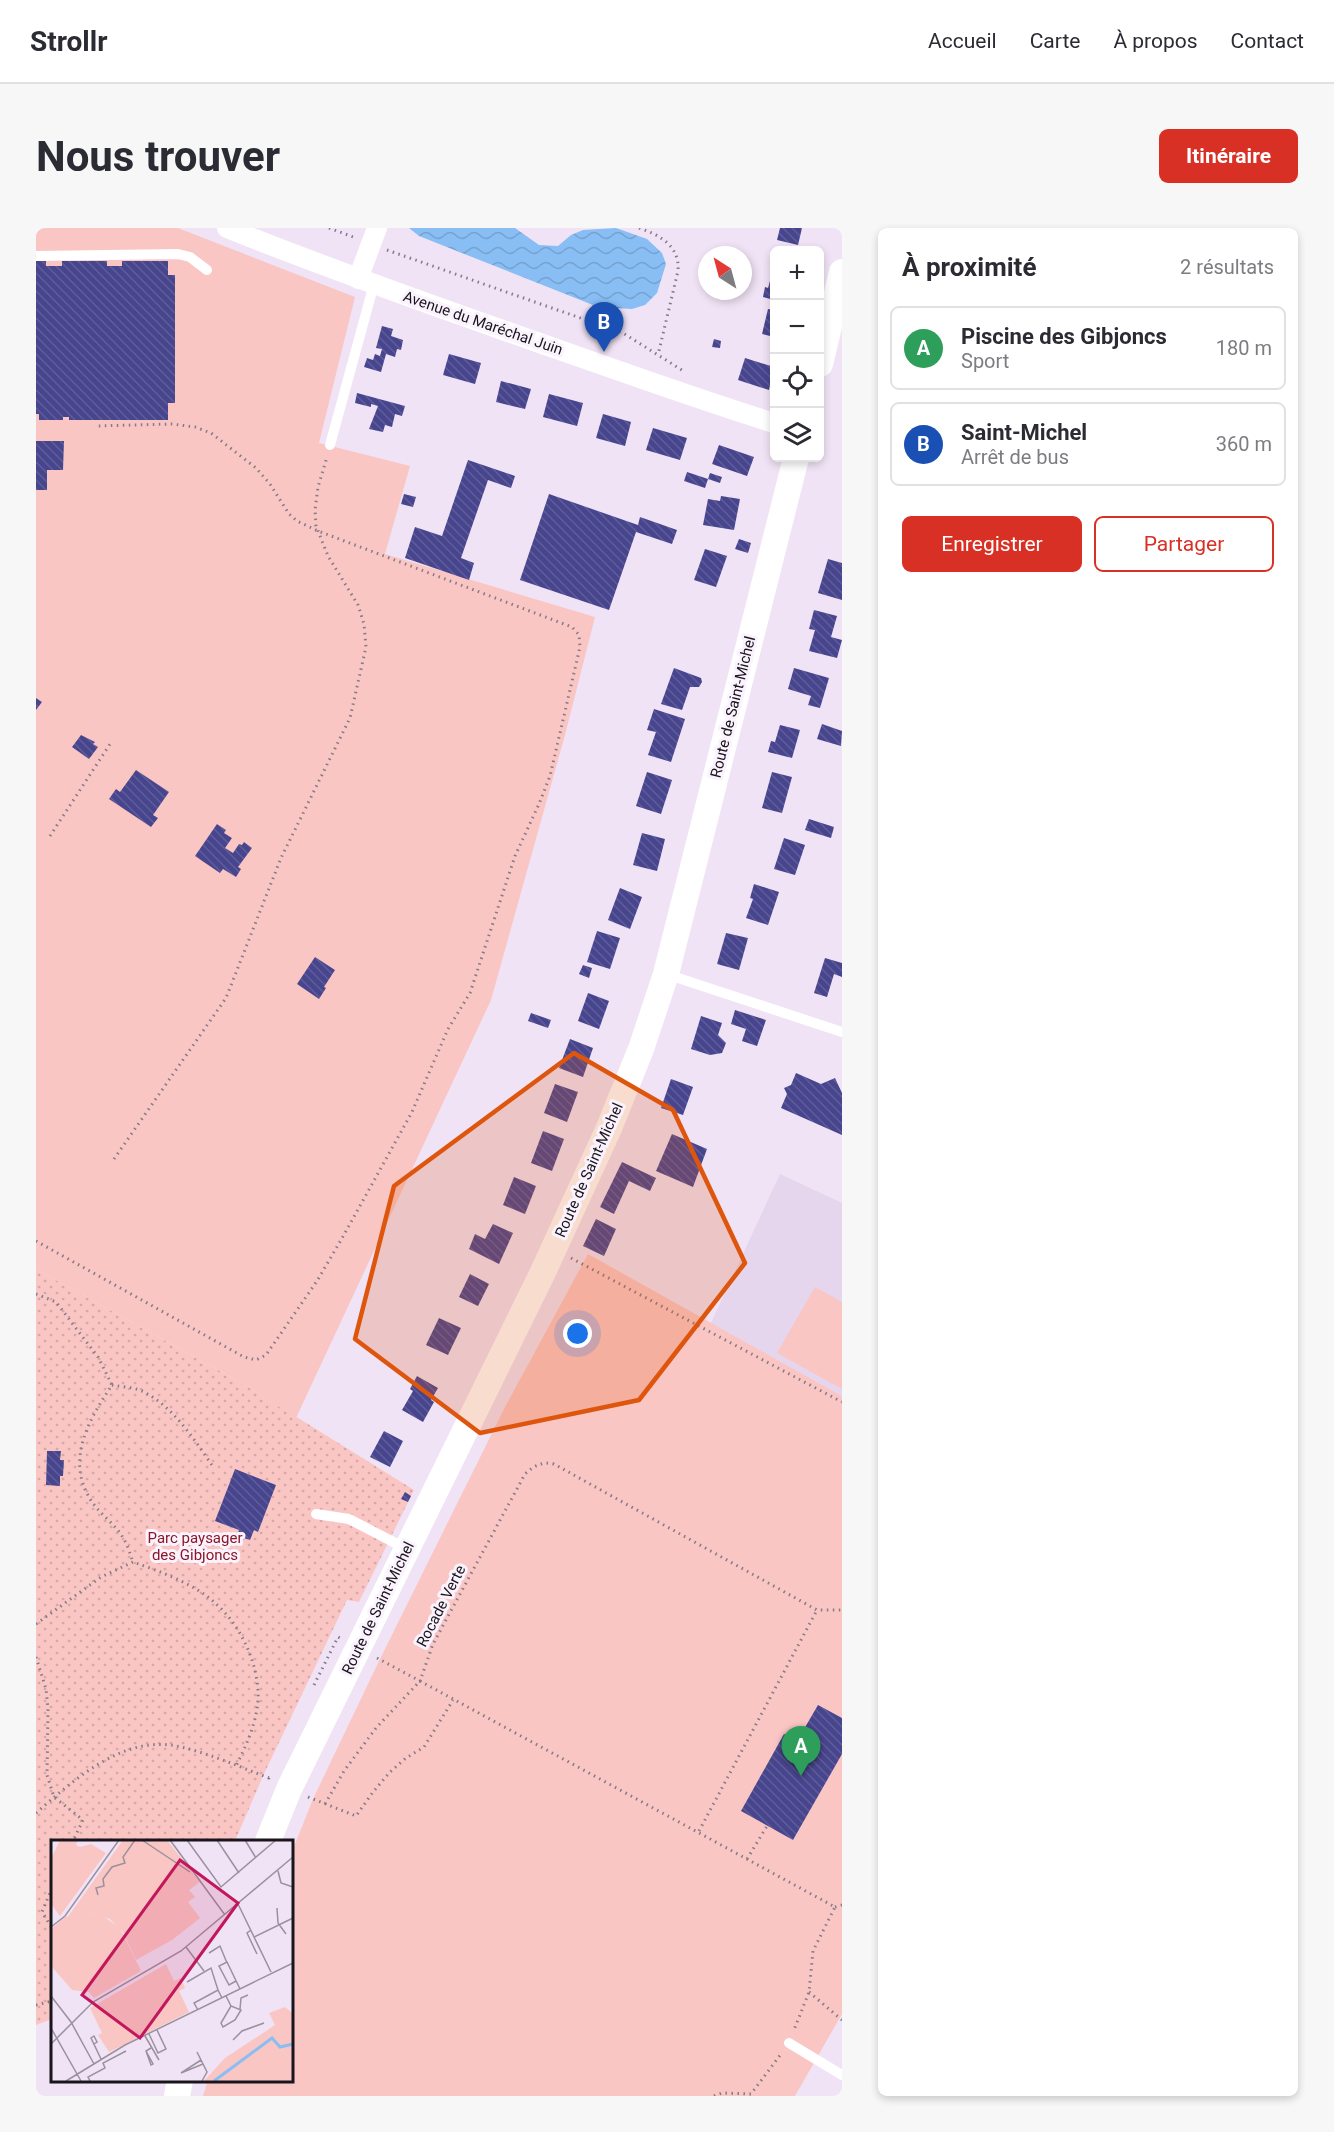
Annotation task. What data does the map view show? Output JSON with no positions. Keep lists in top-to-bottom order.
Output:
{
  "streets": {
    "street": ["Avenue du Maréchal Juin", "Route de Saint-Michel"],
    "path": ["Rocade Verte"]
  },
  "parks": ["Parc paysager des Gibjoncs"],
  "north": "top left",
  "page": {
    "header": "Strollr",
    "nav": [
      "Accueil",
      "Carte",
      "À propos",
      "Contact"
    ],
    "buttons": [
      "Itinéraire",
      ["Enregistrer", "Partager"]
    ],
    "title": "Nous trouver",
    "heading": ["À proximité", "2 résultats"],
    "map_buttons": ["+", "−"],
    "pins": ["B", "A"],
    "list": [
      {
        "mark": "A",
        "name": "Piscine des Gibjoncs",
        "note": "Sport",
        "value": "180 m"
      },
      {
        "mark": "B",
        "name": "Saint-Michel",
        "note": "Arrêt de bus",
        "value": "360 m"
      }
    ]
  }
}
